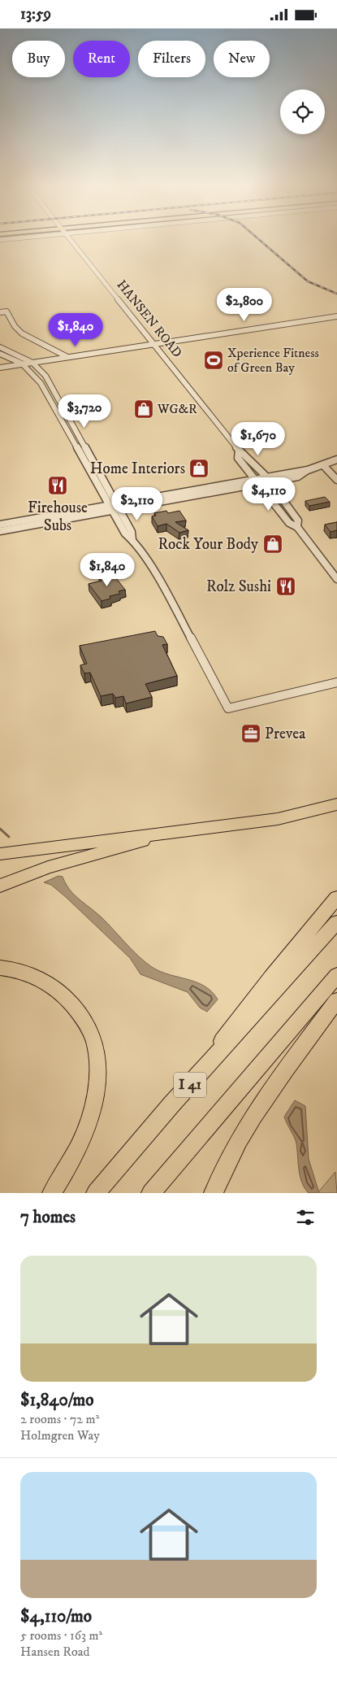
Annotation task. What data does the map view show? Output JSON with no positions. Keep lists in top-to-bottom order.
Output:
{
  "streets": {
    "highway": ["I 41"],
    "street": ["HANSEN ROAD"]
  },
  "places": {
    "sports": ["Xperience Fitness of Green Bay"],
    "shop": ["WG&R", "Home Interiors", "Rock Your Body"],
    "restaurant": ["Firehouse Subs", "Rolz Sushi"],
    "office": ["Prevea"]
  },
  "page": {
    "status": "13:59",
    "chip": [
      "Buy",
      "Rent",
      "Filters",
      "New"
    ],
    "price": [
      "$2,800",
      "$1,840",
      "$3,720",
      "$1,670",
      "$4,110",
      "$2,110",
      "$1,840"
    ],
    "heading": "7 homes",
    "list": [
      {
        "name": "$1,840/mo",
        "note": "2 rooms · 72 m² · Holmgren Way"
      },
      {
        "name": "$4,110/mo",
        "note": "5 rooms · 163 m² · Hansen Road"
      }
    ]
  }
}
